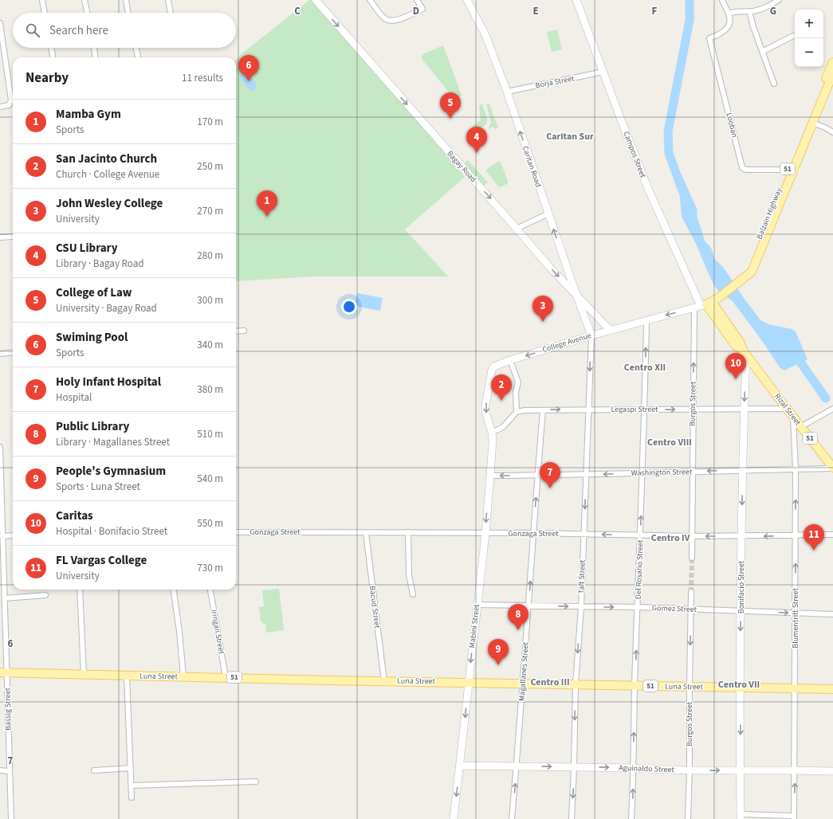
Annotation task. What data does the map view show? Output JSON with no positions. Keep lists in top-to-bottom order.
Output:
{
  "streets": {
    "main road": [
      "Campos Street",
      "Bagay Road",
      "Caritan Road",
      "51",
      "Balzain Highway",
      "College Avenue",
      "Rizal Street",
      "Bonifacio Street",
      "Mabini Street",
      "Luna Street",
      "Aguinaldo Street"
    ],
    "street": [
      "Borja Street",
      "Looban",
      "Burgos Street",
      "Legaspi Street",
      "Washington Street",
      "Gonzaga Street",
      "Del Rosario Street",
      "Taft Street",
      "Bacud Street",
      "Gomez Street",
      "Blumentritt Street",
      "Iringan Street",
      "Magallanes Street",
      "Bassig Street"
    ]
  },
  "crossings": [
    ["Borja Street", "Campos Street"],
    ["Borja Street", "Caritan Road"],
    ["Looban", "Balzain Highway"],
    ["Campos Street", "Balzain Highway"],
    ["Campos Street", "College Avenue"],
    ["Campos Street", "Burgos Street"],
    ["Campos Street", "Rizal Street"],
    ["Bagay Road", "Caritan Road"],
    ["Bagay Road", "College Avenue"],
    ["Caritan Road", "College Avenue"],
    ["Caritan Road", "Taft Street"],
    ["Balzain Highway", "College Avenue"],
    ["Balzain Highway", "Burgos Street"],
    ["Balzain Highway", "Rizal Street"],
    ["College Avenue", "Burgos Street"],
    ["College Avenue", "Rizal Street"],
    ["College Avenue", "Del Rosario Street"],
    ["College Avenue", "Taft Street"],
    ["College Avenue", "Mabini Street"],
    ["Burgos Street", "Legaspi Street"],
    ["Burgos Street", "Rizal Street"],
    ["Burgos Street", "Washington Street"],
    ["Burgos Street", "Gonzaga Street"],
    ["Burgos Street", "Gomez Street"],
    ["Burgos Street", "Luna Street"],
    ["Burgos Street", "Aguinaldo Street"],
    ["Legaspi Street", "Rizal Street"],
    ["Legaspi Street", "Del Rosario Street"],
    ["Legaspi Street", "Taft Street"],
    ["Legaspi Street", "Bonifacio Street"],
    ["Legaspi Street", "Magallanes Street"],
    ["Rizal Street", "Washington Street"],
    ["Rizal Street", "Bonifacio Street"],
    ["Rizal Street", "Blumentritt Street"],
    ["Washington Street", "Del Rosario Street"],
    ["Washington Street", "Taft Street"],
    ["Washington Street", "Bonifacio Street"],
    ["Washington Street", "Blumentritt Street"],
    ["Washington Street", "Mabini Street"],
    ["Washington Street", "Magallanes Street"],
    ["Gonzaga Street", "Del Rosario Street"],
    ["Gonzaga Street", "Taft Street"],
    ["Gonzaga Street", "Bonifacio Street"],
    ["Gonzaga Street", "Bacud Street"],
    ["Gonzaga Street", "Blumentritt Street"],
    ["Gonzaga Street", "Mabini Street"],
    ["Gonzaga Street", "Magallanes Street"],
    ["Del Rosario Street", "Gomez Street"],
    ["Del Rosario Street", "Luna Street"],
    ["Del Rosario Street", "Aguinaldo Street"],
    ["Taft Street", "Gomez Street"],
    ["Taft Street", "Luna Street"],
    ["Taft Street", "Aguinaldo Street"],
    ["Bonifacio Street", "Gomez Street"],
    ["Bonifacio Street", "Luna Street"],
    ["Bonifacio Street", "Aguinaldo Street"],
    ["Bacud Street", "Luna Street"],
    ["Gomez Street", "Blumentritt Street"],
    ["Gomez Street", "Mabini Street"],
    ["Gomez Street", "Magallanes Street"],
    ["Blumentritt Street", "Luna Street"],
    ["Blumentritt Street", "Aguinaldo Street"],
    ["Mabini Street", "Luna Street"],
    ["Mabini Street", "Aguinaldo Street"],
    ["Iringan Street", "Luna Street"],
    ["Magallanes Street", "Luna Street"],
    ["Magallanes Street", "Aguinaldo Street"],
    ["Luna Street", "Bassig Street"]
  ],
  "one_way": [
    "Bagay Road",
    "Caritan Road",
    "College Avenue",
    "Washington Street",
    "Del Rosario Street",
    "Taft Street",
    "Bonifacio Street",
    "Gomez Street",
    "Blumentritt Street",
    "Mabini Street",
    "Magallanes Street",
    "Aguinaldo Street"
  ],
  "districts": [
    "Caritan Sur",
    "Centro XII",
    "Centro VIII",
    "Centro IV",
    "Centro III",
    "Centro VII"
  ],
  "page": {
    "map_buttons": ["+", "−"],
    "search": "Search here",
    "pins": [
      "6",
      "5",
      "4",
      "1",
      "3",
      "10",
      "2",
      "7",
      "11",
      "8",
      "9"
    ],
    "heading": ["Nearby", "11 results"],
    "list": [
      {
        "mark": "1",
        "name": "Mamba Gym",
        "note": "Sports",
        "value": "170 m"
      },
      {
        "mark": "2",
        "name": "San Jacinto Church",
        "note": "Church · College Avenue",
        "value": "250 m"
      },
      {
        "mark": "3",
        "name": "John Wesley College",
        "note": "University",
        "value": "270 m"
      },
      {
        "mark": "4",
        "name": "CSU Library",
        "note": "Library · Bagay Road",
        "value": "280 m"
      },
      {
        "mark": "5",
        "name": "College of Law",
        "note": "University · Bagay Road",
        "value": "300 m"
      },
      {
        "mark": "6",
        "name": "Swiming Pool",
        "note": "Sports",
        "value": "340 m"
      },
      {
        "mark": "7",
        "name": "Holy Infant Hospital",
        "note": "Hospital",
        "value": "380 m"
      },
      {
        "mark": "8",
        "name": "Public Library",
        "note": "Library · Magallanes Street",
        "value": "510 m"
      },
      {
        "mark": "9",
        "name": "People's Gymnasium",
        "note": "Sports · Luna Street",
        "value": "540 m"
      },
      {
        "mark": "10",
        "name": "Caritas",
        "note": "Hospital · Bonifacio Street",
        "value": "550 m"
      },
      {
        "mark": "11",
        "name": "FL Vargas College",
        "note": "University",
        "value": "730 m"
      }
    ]
  },
  "grid": {
    "columns": [
      "C",
      "D",
      "E",
      "F",
      "G"
    ],
    "rows": ["6", "7"]
  }
}
